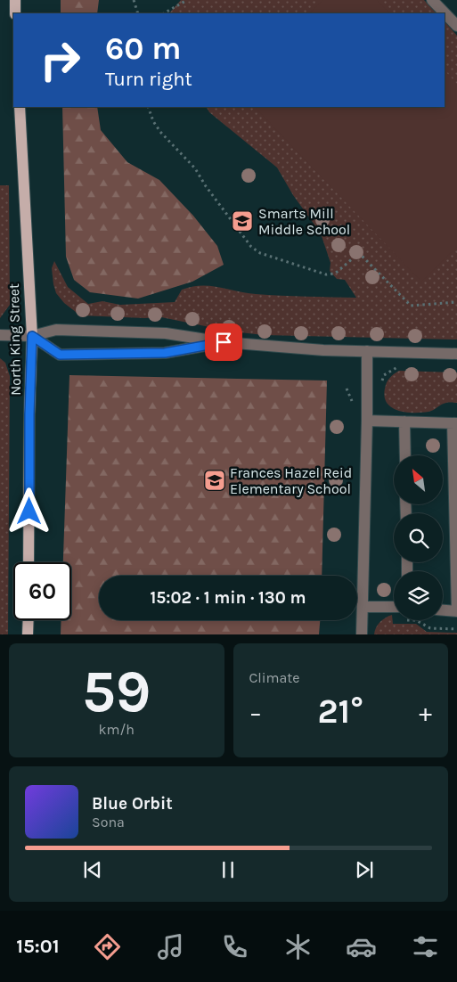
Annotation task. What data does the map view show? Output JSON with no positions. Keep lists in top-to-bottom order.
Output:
{
  "streets": {
    "main road": ["North King Street"]
  },
  "places": {
    "school or university": ["Smarts Mill Middle School", "Frances Hazel Reid Elementary School"]
  },
  "north": "top left",
  "page": {
    "turn": ["60 m", "Turn right"],
    "limit": "60",
    "trip": "15:02 · 1 min · 130 m",
    "tile": [
      ["59", "km/h"],
      "Climate"
    ],
    "heat": ["−", "21°", "+"],
    "song": ["Blue Orbit", "Sona"],
    "tabs": "15:01"
  }
}
